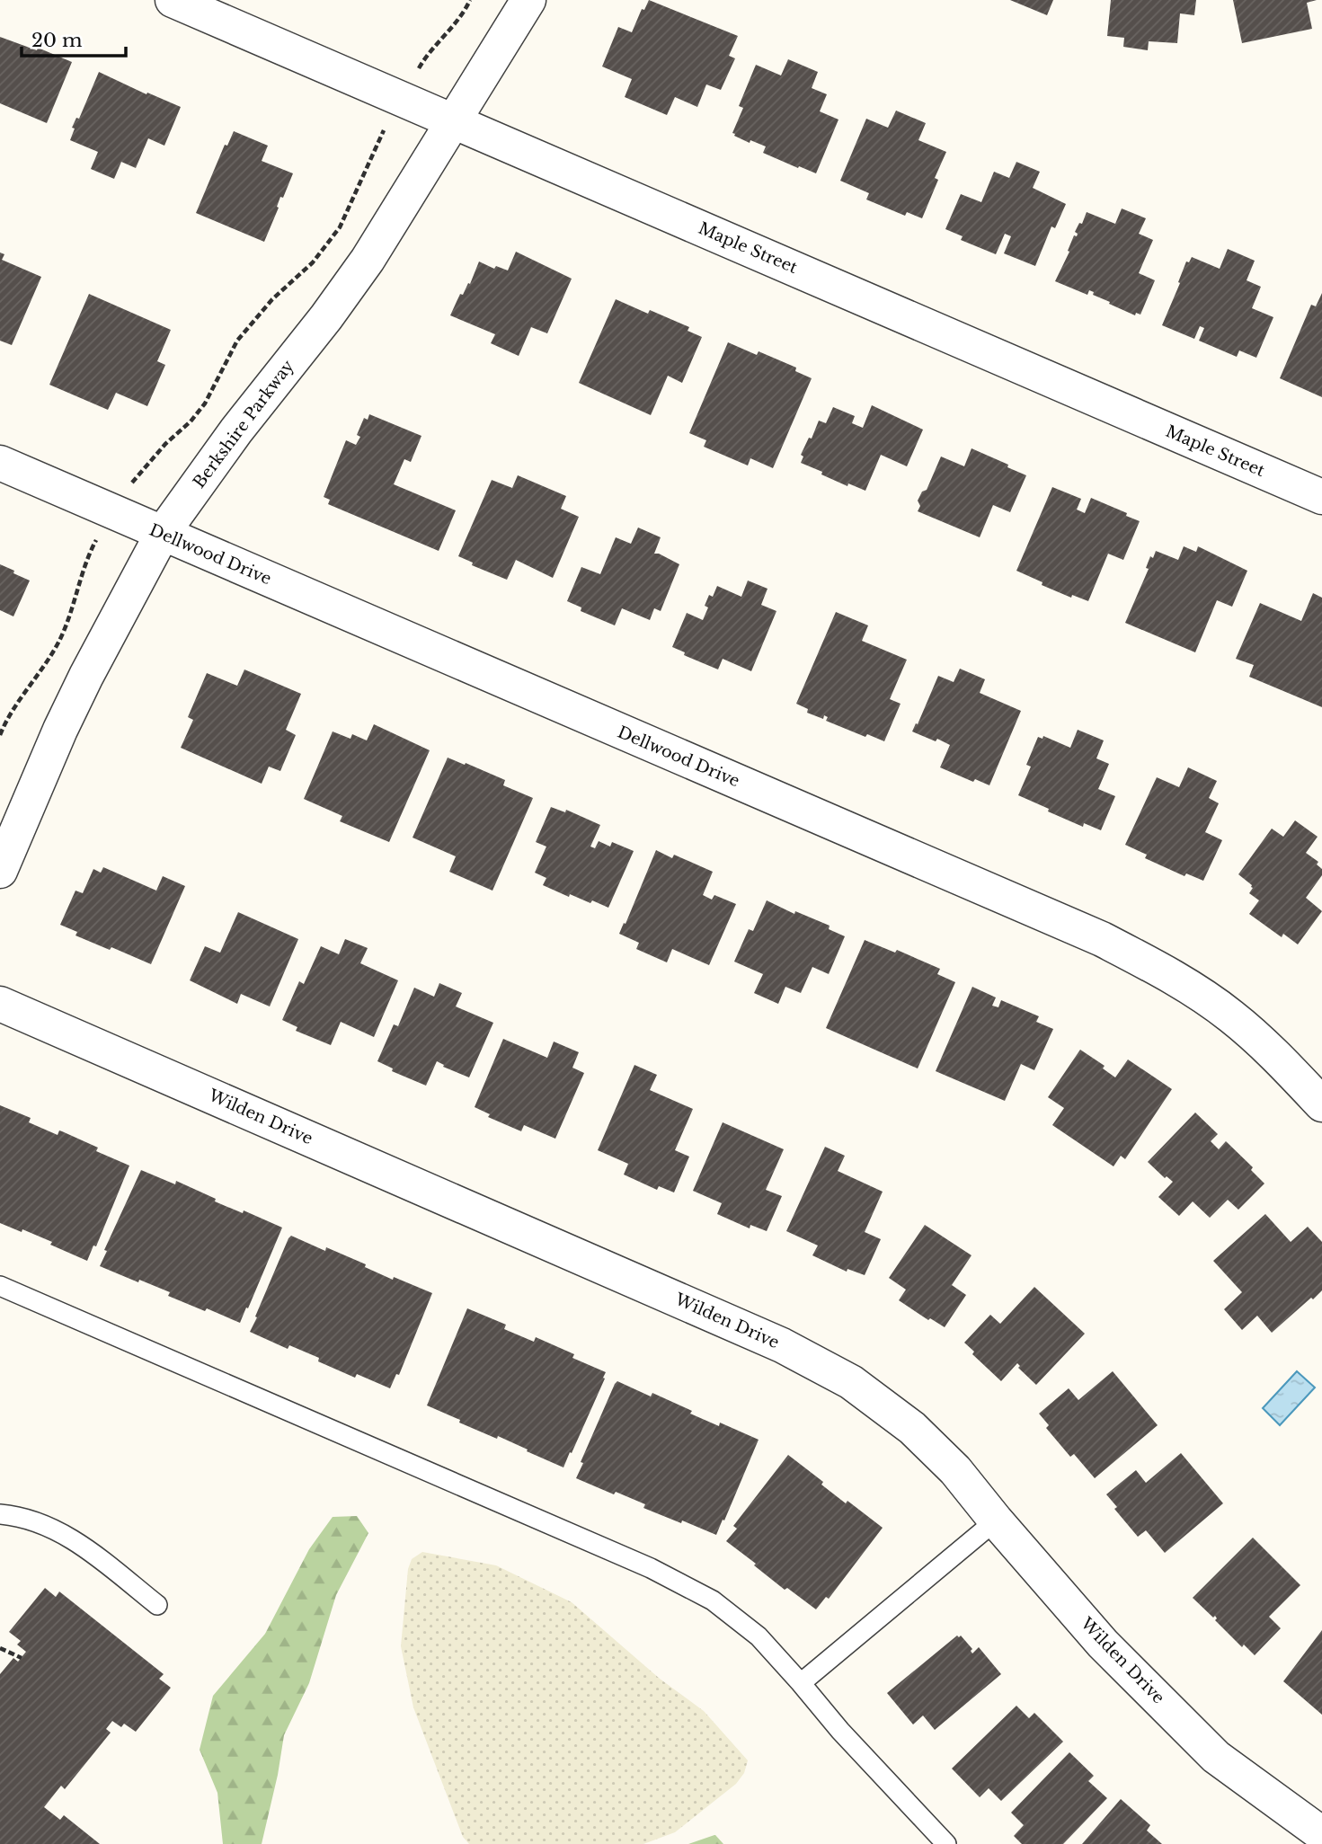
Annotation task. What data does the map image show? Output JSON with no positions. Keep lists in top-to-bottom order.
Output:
{
  "streets": {
    "street": [
      "Maple Street",
      "Berkshire Parkway",
      "Dellwood Drive",
      "Wilden Drive"
    ]
  },
  "crossings": [
    ["Maple Street", "Berkshire Parkway"],
    ["Berkshire Parkway", "Dellwood Drive"]
  ],
  "scale_bar": "20 m"
}
